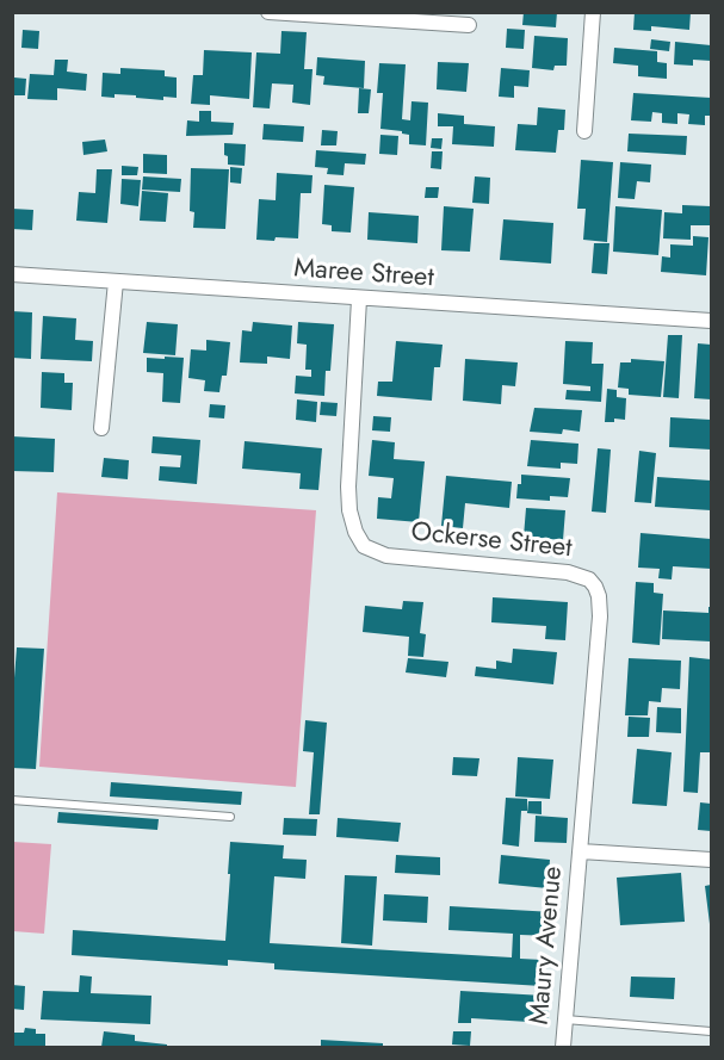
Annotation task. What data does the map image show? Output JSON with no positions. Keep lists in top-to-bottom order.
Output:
{
  "streets": {
    "street": ["Maree Street", "Ockerse Street", "Maury Avenue"]
  },
  "crossings": [
    ["Maree Street", "Ockerse Street"],
    ["Ockerse Street", "Maury Avenue"]
  ]
}
